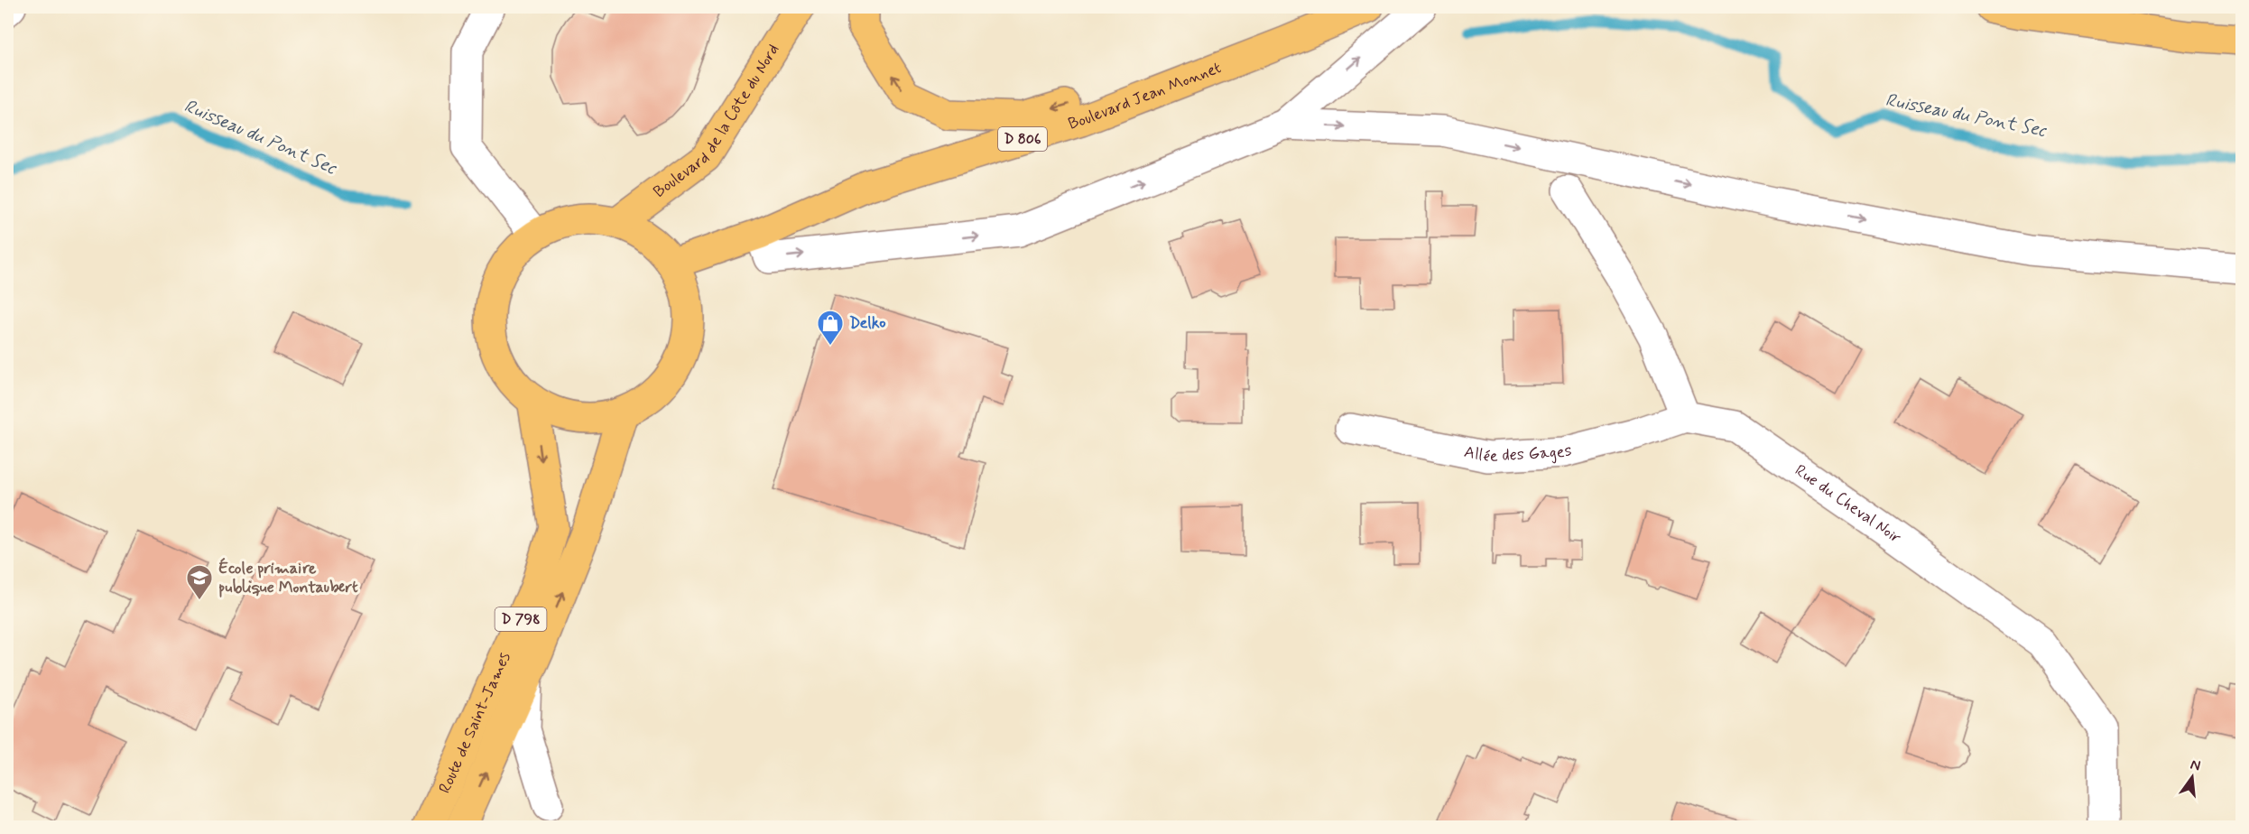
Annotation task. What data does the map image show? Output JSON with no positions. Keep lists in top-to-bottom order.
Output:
{
  "streets": {
    "main road": [
      "Boulevard Jean Monnet",
      "Boulevard de la Côte du Nord",
      "D 806",
      "D 798",
      "Route de Saint-James"
    ],
    "street": ["Allée des Gages", "Rue du Cheval Noir"]
  },
  "crossings": [
    ["Allée des Gages", "Rue du Cheval Noir"]
  ],
  "water": ["Ruisseau du Pont Sec"],
  "places": {
    "shop": ["Delko"],
    "school or university": ["École primaire publique Montaubert"]
  },
  "north": "top"
}
